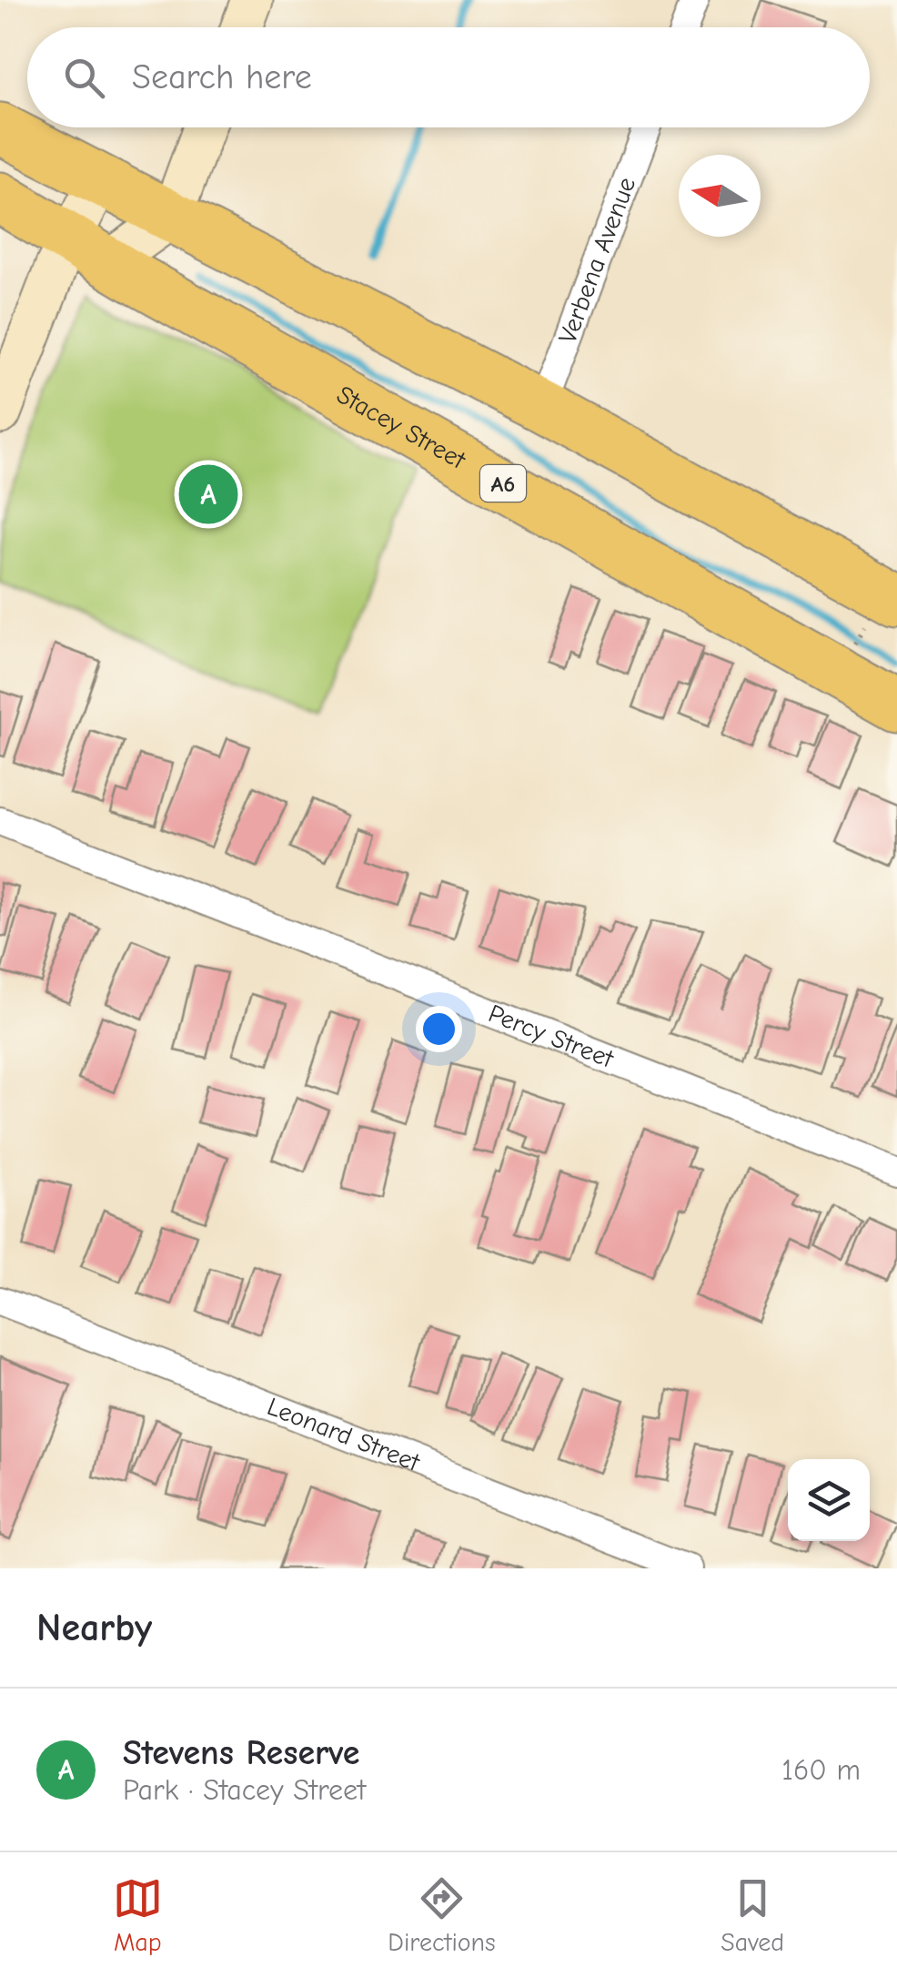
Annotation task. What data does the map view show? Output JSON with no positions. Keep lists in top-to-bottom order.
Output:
{
  "streets": {
    "highway": ["Stacey Street", "A6"],
    "street": ["Verbena Avenue", "Percy Street", "Leonard Street"]
  },
  "north": "left",
  "page": {
    "search": "Search here",
    "pins": "A",
    "heading": "Nearby",
    "list": [
      {
        "mark": "A",
        "name": "Stevens Reserve",
        "note": "Park · Stacey Street",
        "value": "160 m"
      }
    ],
    "nav": ["Map", "Directions", "Saved"]
  }
}
